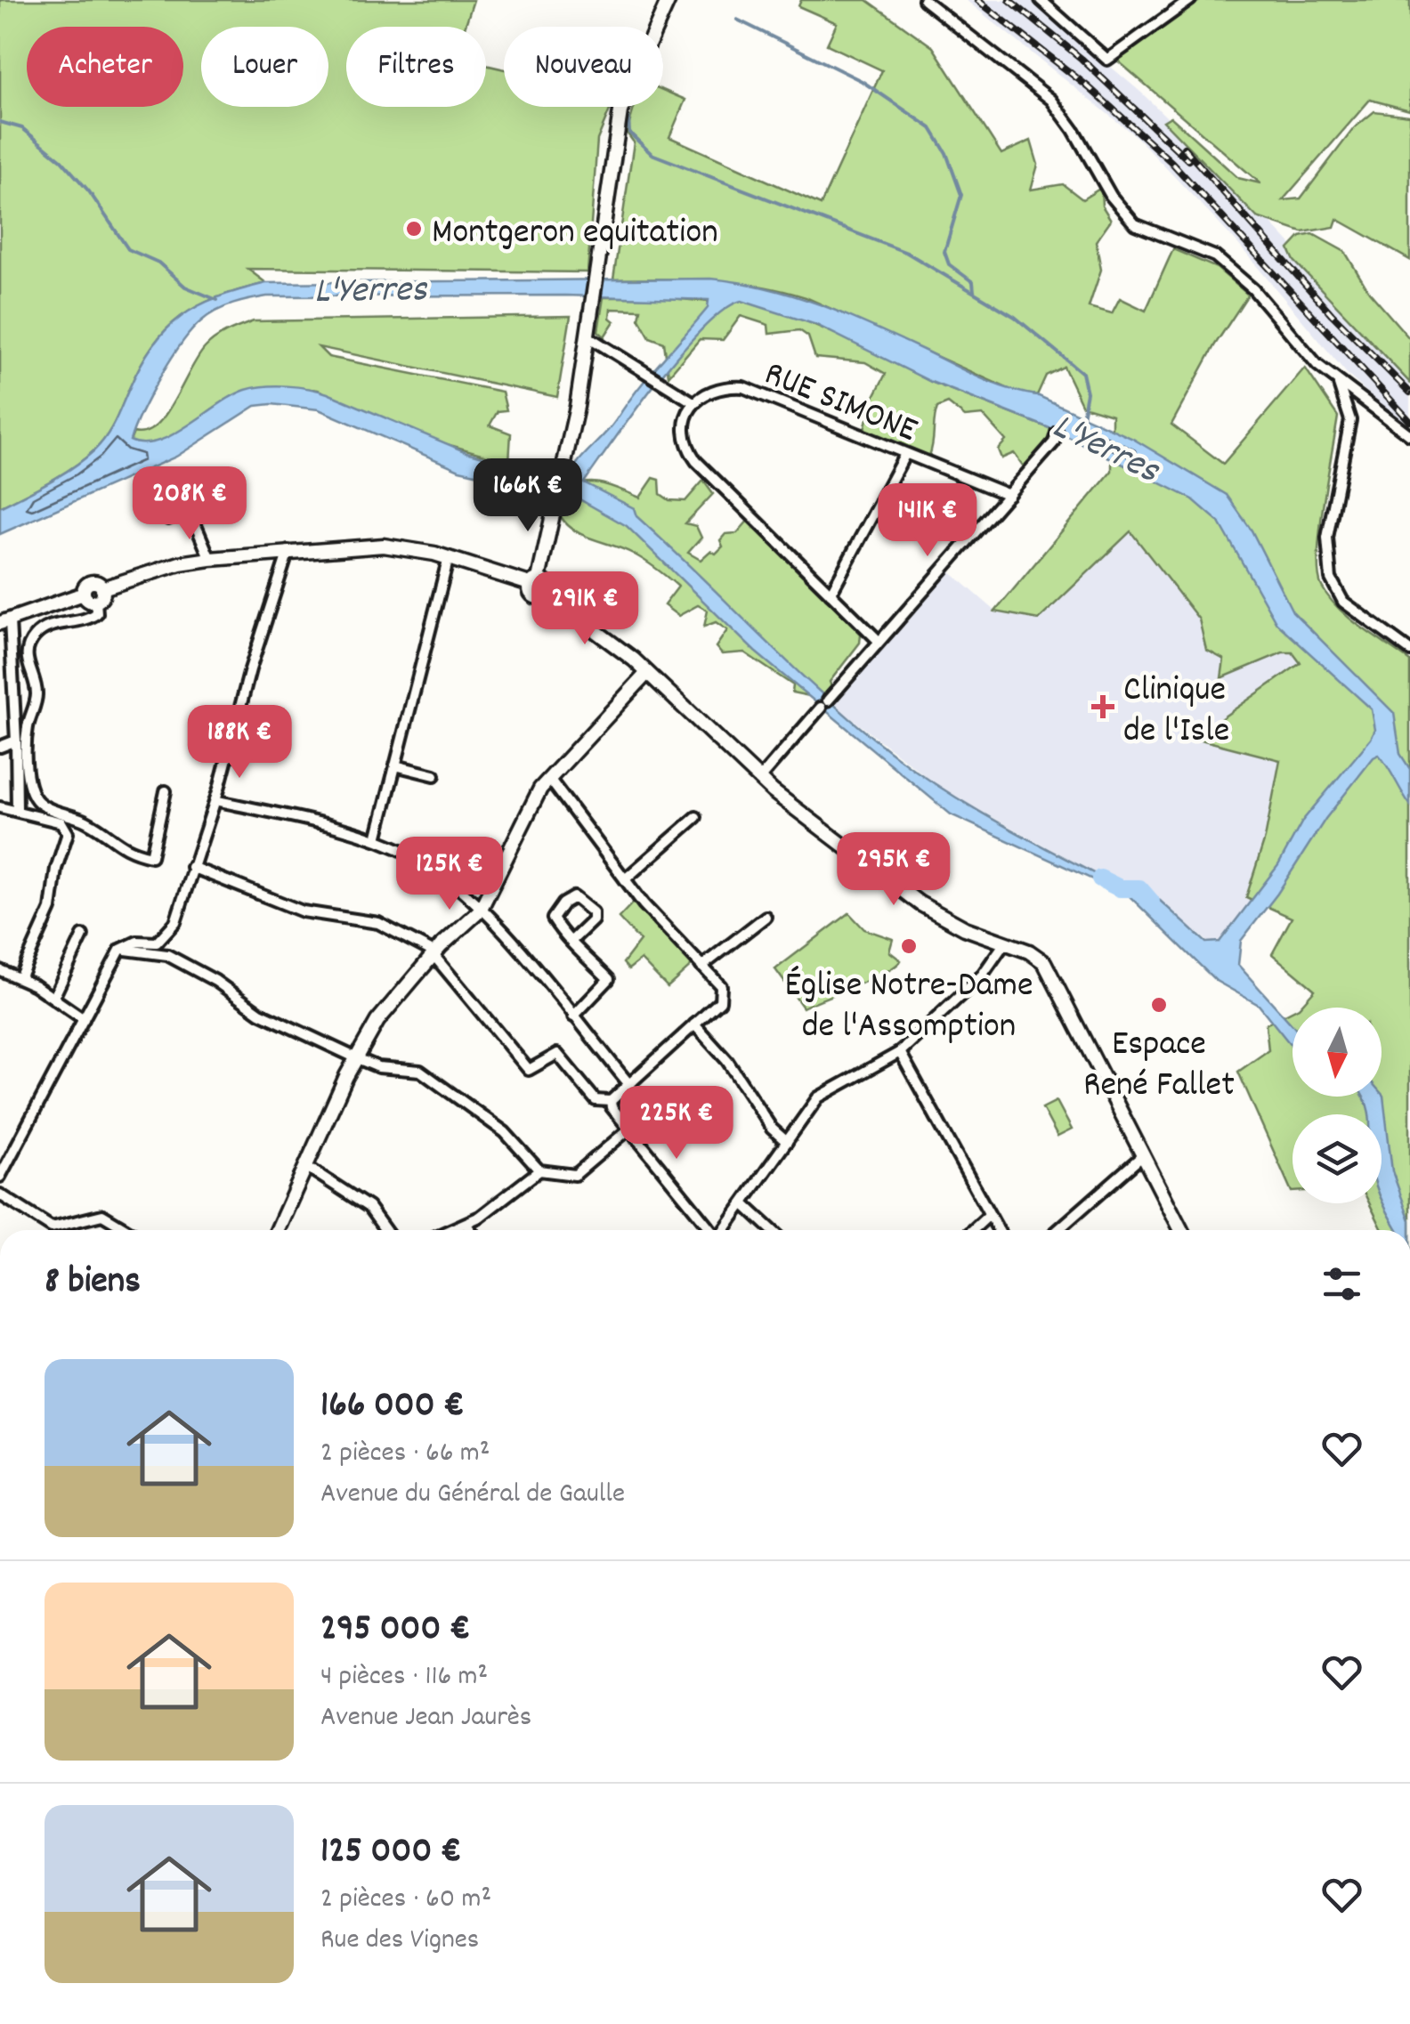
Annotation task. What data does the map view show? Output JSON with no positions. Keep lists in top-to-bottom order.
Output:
{
  "streets": {
    "street": ["RUE SIMONE"]
  },
  "water": ["L'Yerres"],
  "places": {
    "other": ["Montgeron equitation", "Église Notre-Dame de l'Assomption", "Espace René Fallet"],
    "health": ["Clinique de l'Isle"]
  },
  "north": "bottom",
  "page": {
    "chip": [
      "Acheter",
      "Louer",
      "Filtres",
      "Nouveau"
    ],
    "price": [
      "166K €",
      "208K €",
      "141K €",
      "291K €",
      "188K €",
      "295K €",
      "125K €",
      "225K €"
    ],
    "heading": "8 biens",
    "list": [
      {
        "name": "166 000 €",
        "note": "2 pièces · 66 m² · Avenue du Général de Gaulle"
      },
      {
        "name": "295 000 €",
        "note": "4 pièces · 116 m² · Avenue Jean Jaurès"
      },
      {
        "name": "125 000 €",
        "note": "2 pièces · 60 m² · Rue des Vignes"
      }
    ]
  }
}
